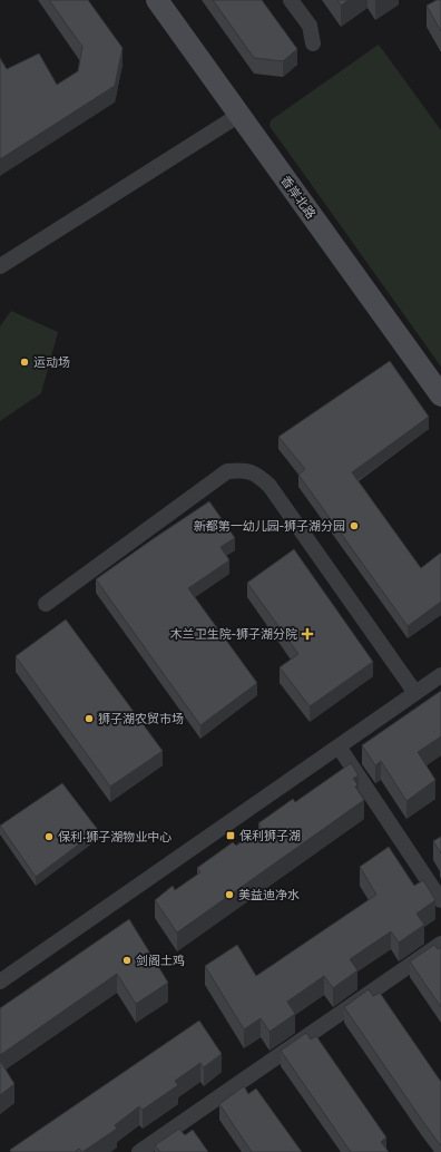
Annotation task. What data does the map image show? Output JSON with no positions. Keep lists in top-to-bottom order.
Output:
{
  "streets": {
    "street": ["香岸北路"]
  },
  "places": {
    "other": [
      "运动场",
      "新都第一幼儿园-狮子湖分园",
      "狮子湖农贸市场",
      "保利·狮子湖物业中心",
      "美益迪净水",
      "剑阁土鸡"
    ],
    "health": ["木兰卫生院-狮子湖分院"],
    "transit": ["保利狮子湖"]
  }
}
